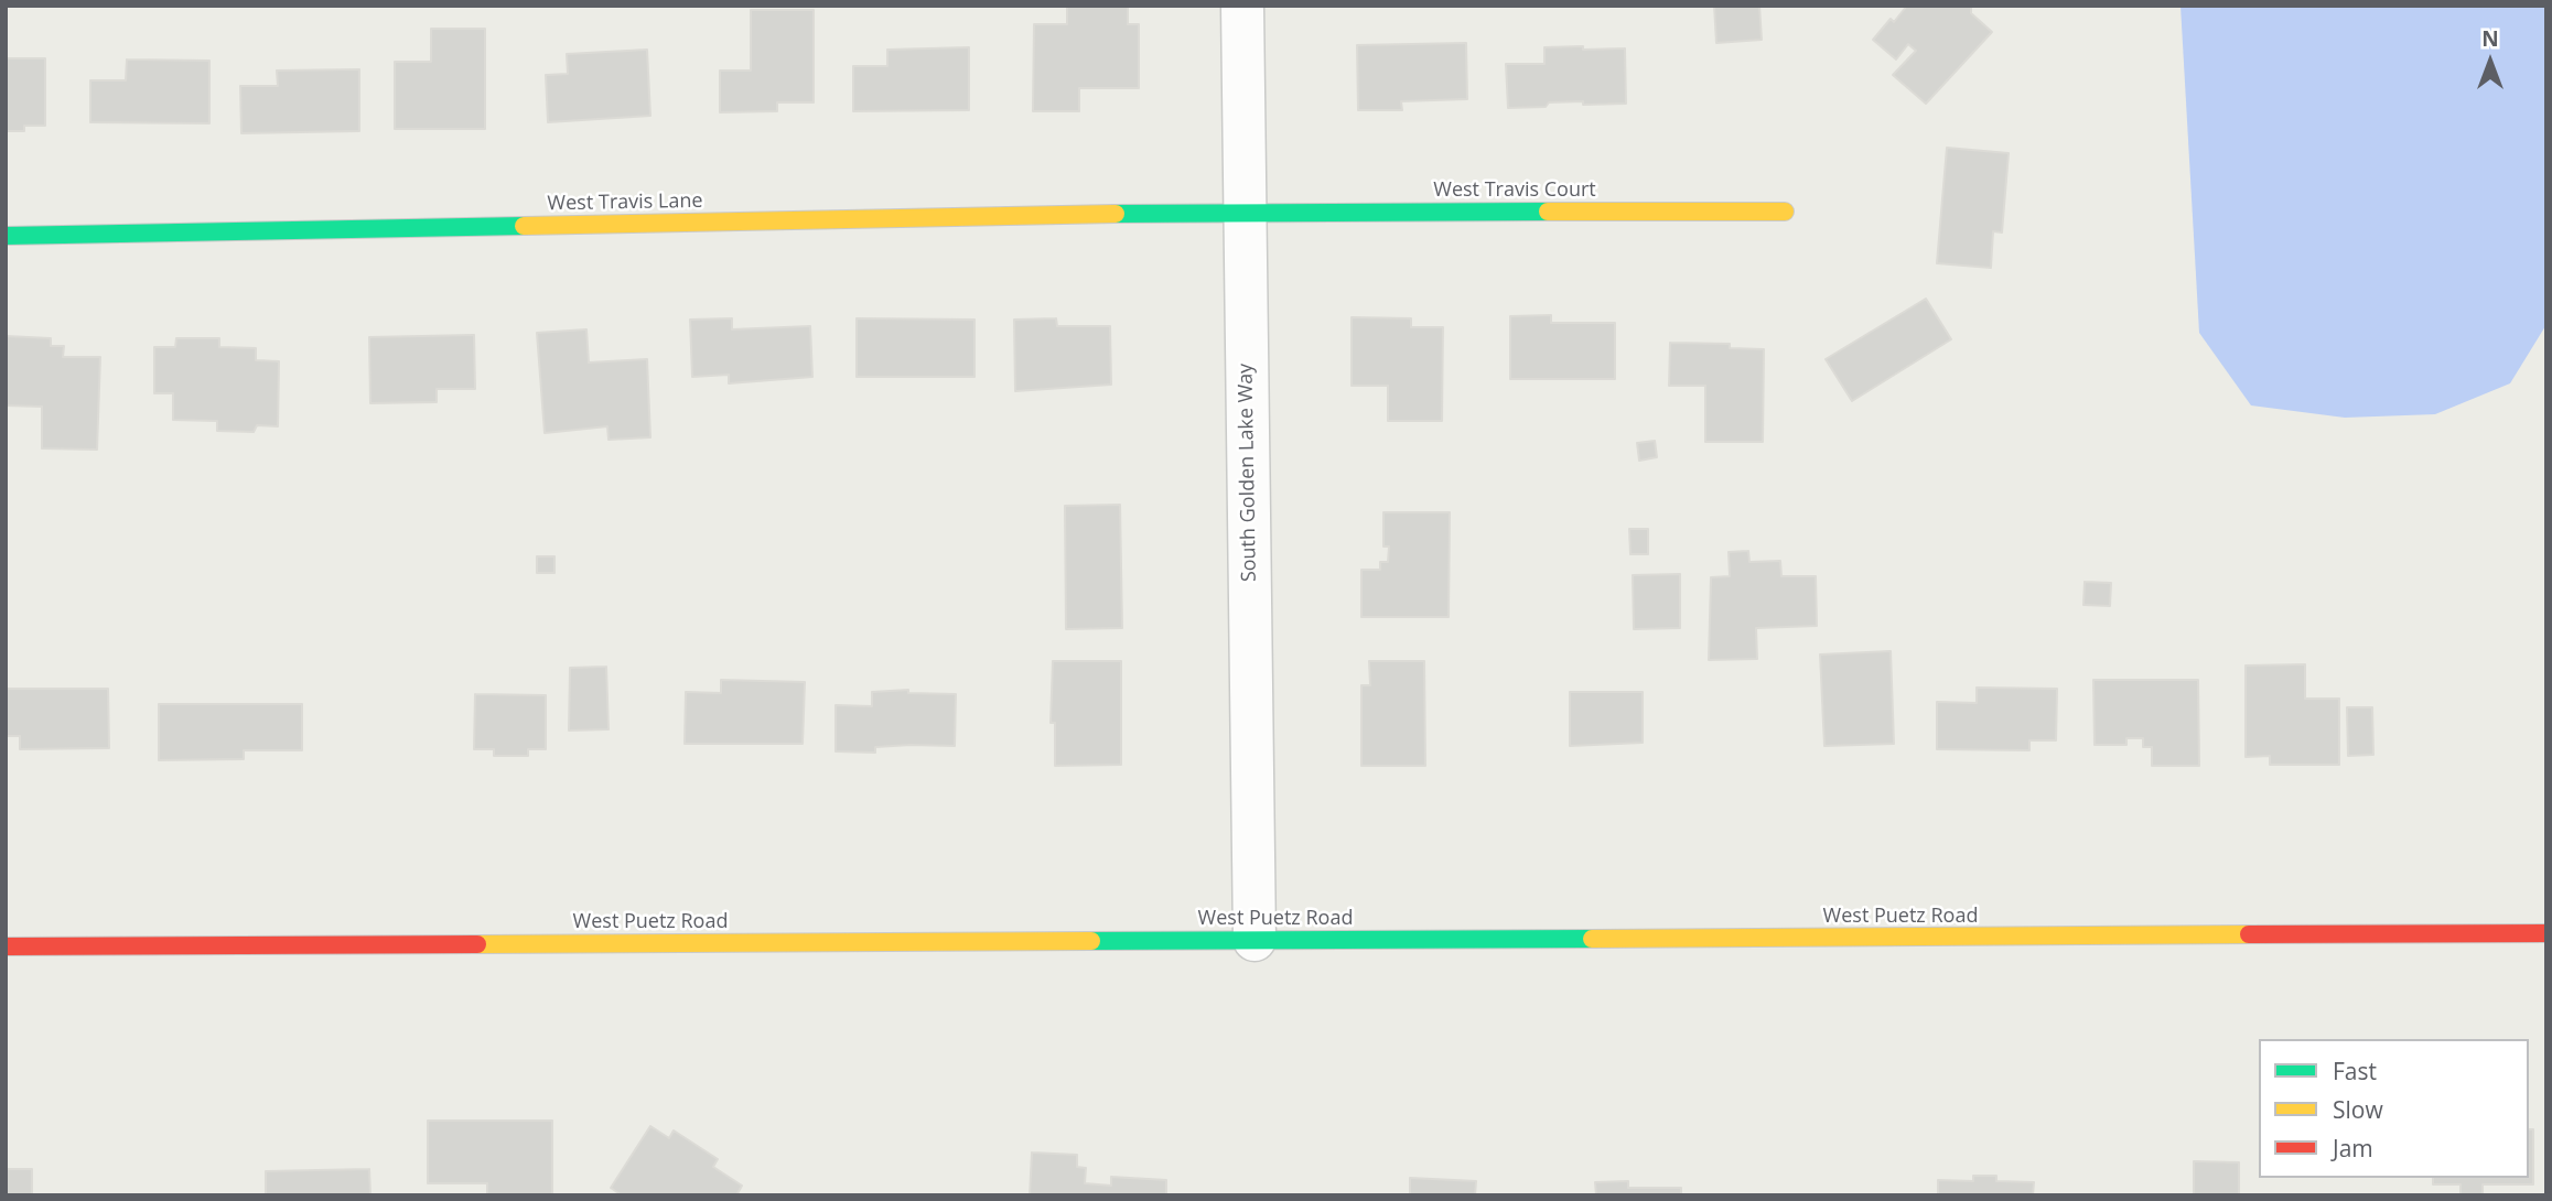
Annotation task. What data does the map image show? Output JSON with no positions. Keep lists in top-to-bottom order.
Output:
{
  "streets": {
    "street": [
      "West Travis Court",
      "West Travis Lane",
      "South Golden Lake Way",
      "West Puetz Road"
    ]
  },
  "crossings": [
    ["West Travis Court", "West Travis Lane"],
    ["West Travis Court", "South Golden Lake Way"],
    ["West Travis Lane", "South Golden Lake Way"],
    ["South Golden Lake Way", "West Puetz Road"]
  ],
  "legend": ["Fast", "Slow", "Jam"],
  "north": "top"
}
